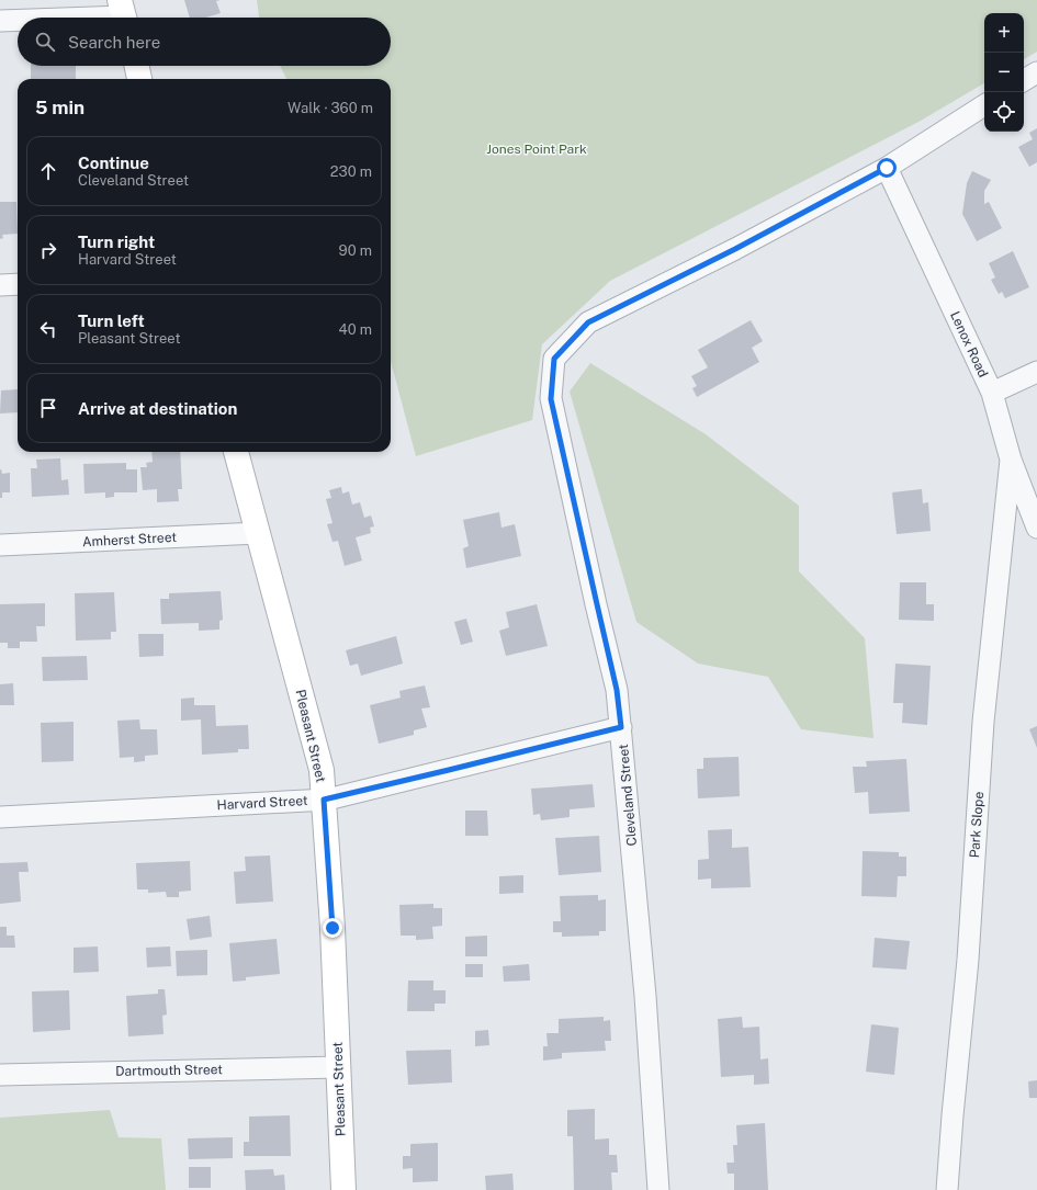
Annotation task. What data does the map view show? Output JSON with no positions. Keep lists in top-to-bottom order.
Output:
{
  "streets": {
    "street": [
      "Lenox Road",
      "Amherst Street",
      "Pleasant Street",
      "Cleveland Street",
      "Harvard Street",
      "Park Slope",
      "Dartmouth Street"
    ]
  },
  "crossings": [
    ["Lenox Road", "Cleveland Street"],
    ["Lenox Road", "Park Slope"],
    ["Amherst Street", "Pleasant Street"],
    ["Pleasant Street", "Harvard Street"],
    ["Pleasant Street", "Dartmouth Street"],
    ["Cleveland Street", "Harvard Street"]
  ],
  "parks": ["Jones Point Park"],
  "page": {
    "map_buttons": ["+", "−"],
    "search": "Search here",
    "heading": ["5 min", "Walk · 360 m"],
    "list": [
      ["Continue", "Cleveland Street", "230 m"],
      ["Turn right", "Harvard Street", "90 m"],
      ["Turn left", "Pleasant Street", "40 m"],
      "Arrive at destination"
    ]
  }
}
